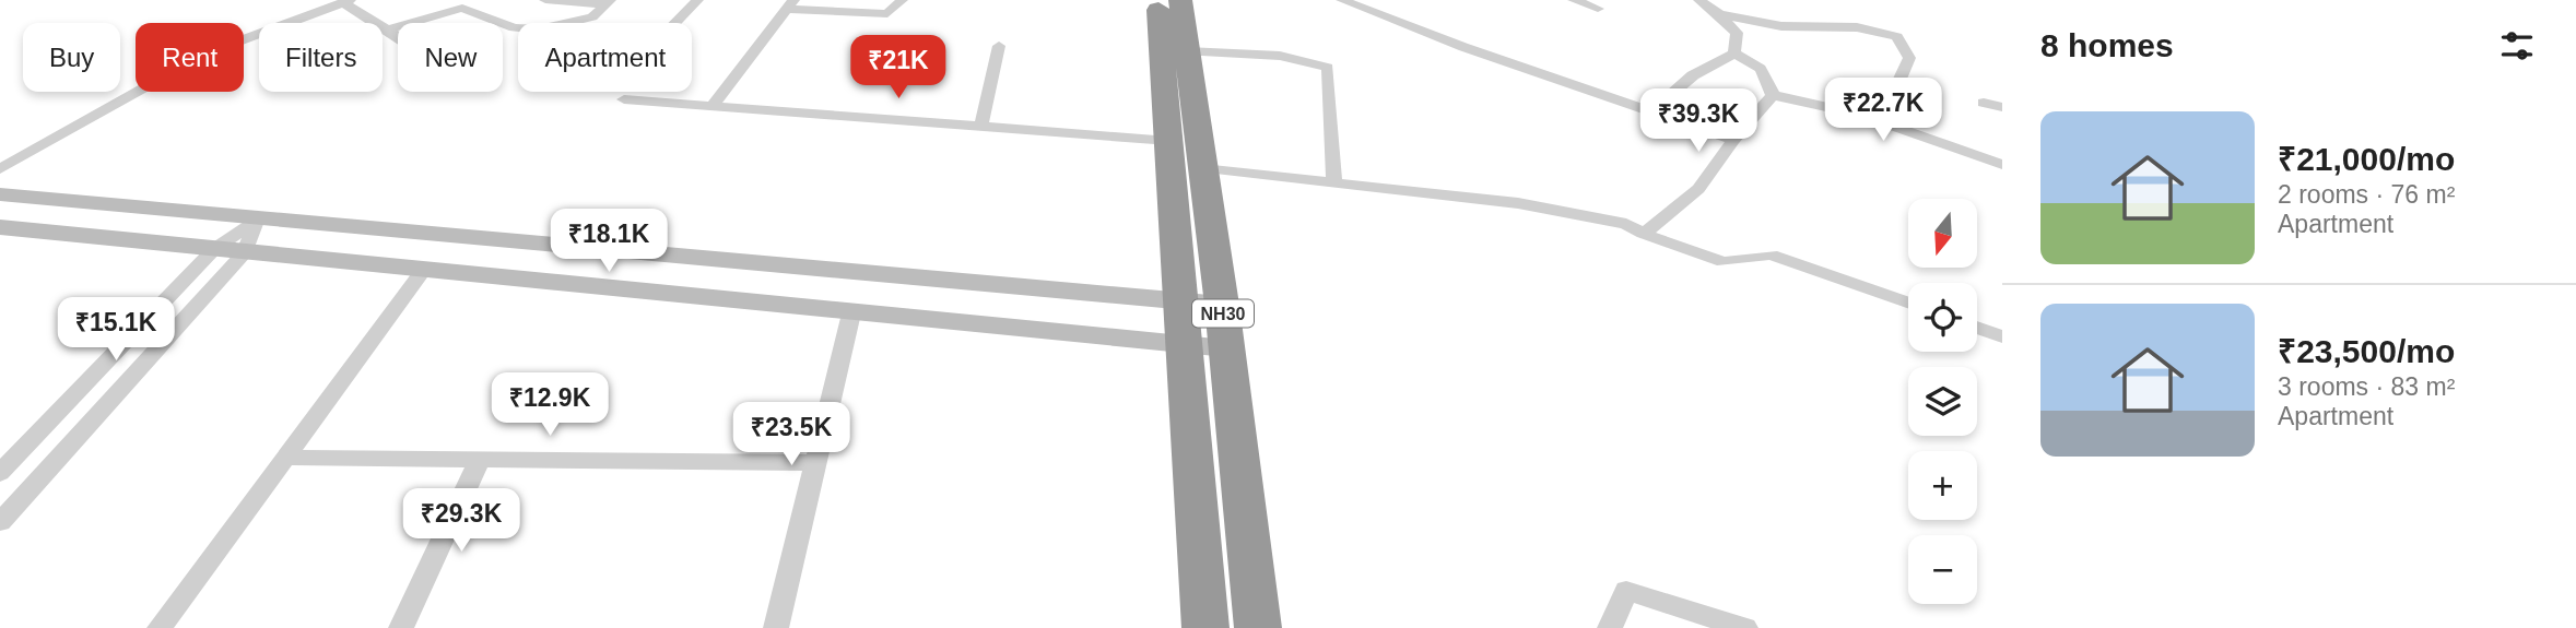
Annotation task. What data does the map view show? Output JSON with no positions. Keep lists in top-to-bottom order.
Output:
{
  "streets": {
    "highway": ["NH30"]
  },
  "north": "bottom",
  "page": {
    "heading": "8 homes",
    "chip": [
      "Buy",
      "Rent",
      "Filters",
      "New",
      "Apartment"
    ],
    "price": [
      "₹21K",
      "₹22.7K",
      "₹39.3K",
      "₹18.1K",
      "₹15.1K",
      "₹12.9K",
      "₹23.5K",
      "₹29.3K"
    ],
    "list": [
      {
        "name": "₹21,000/mo",
        "note": "2 rooms · 76 m² · Apartment"
      },
      {
        "name": "₹23,500/mo",
        "note": "3 rooms · 83 m² · Apartment"
      }
    ],
    "map_buttons": ["+", "−"]
  }
}
